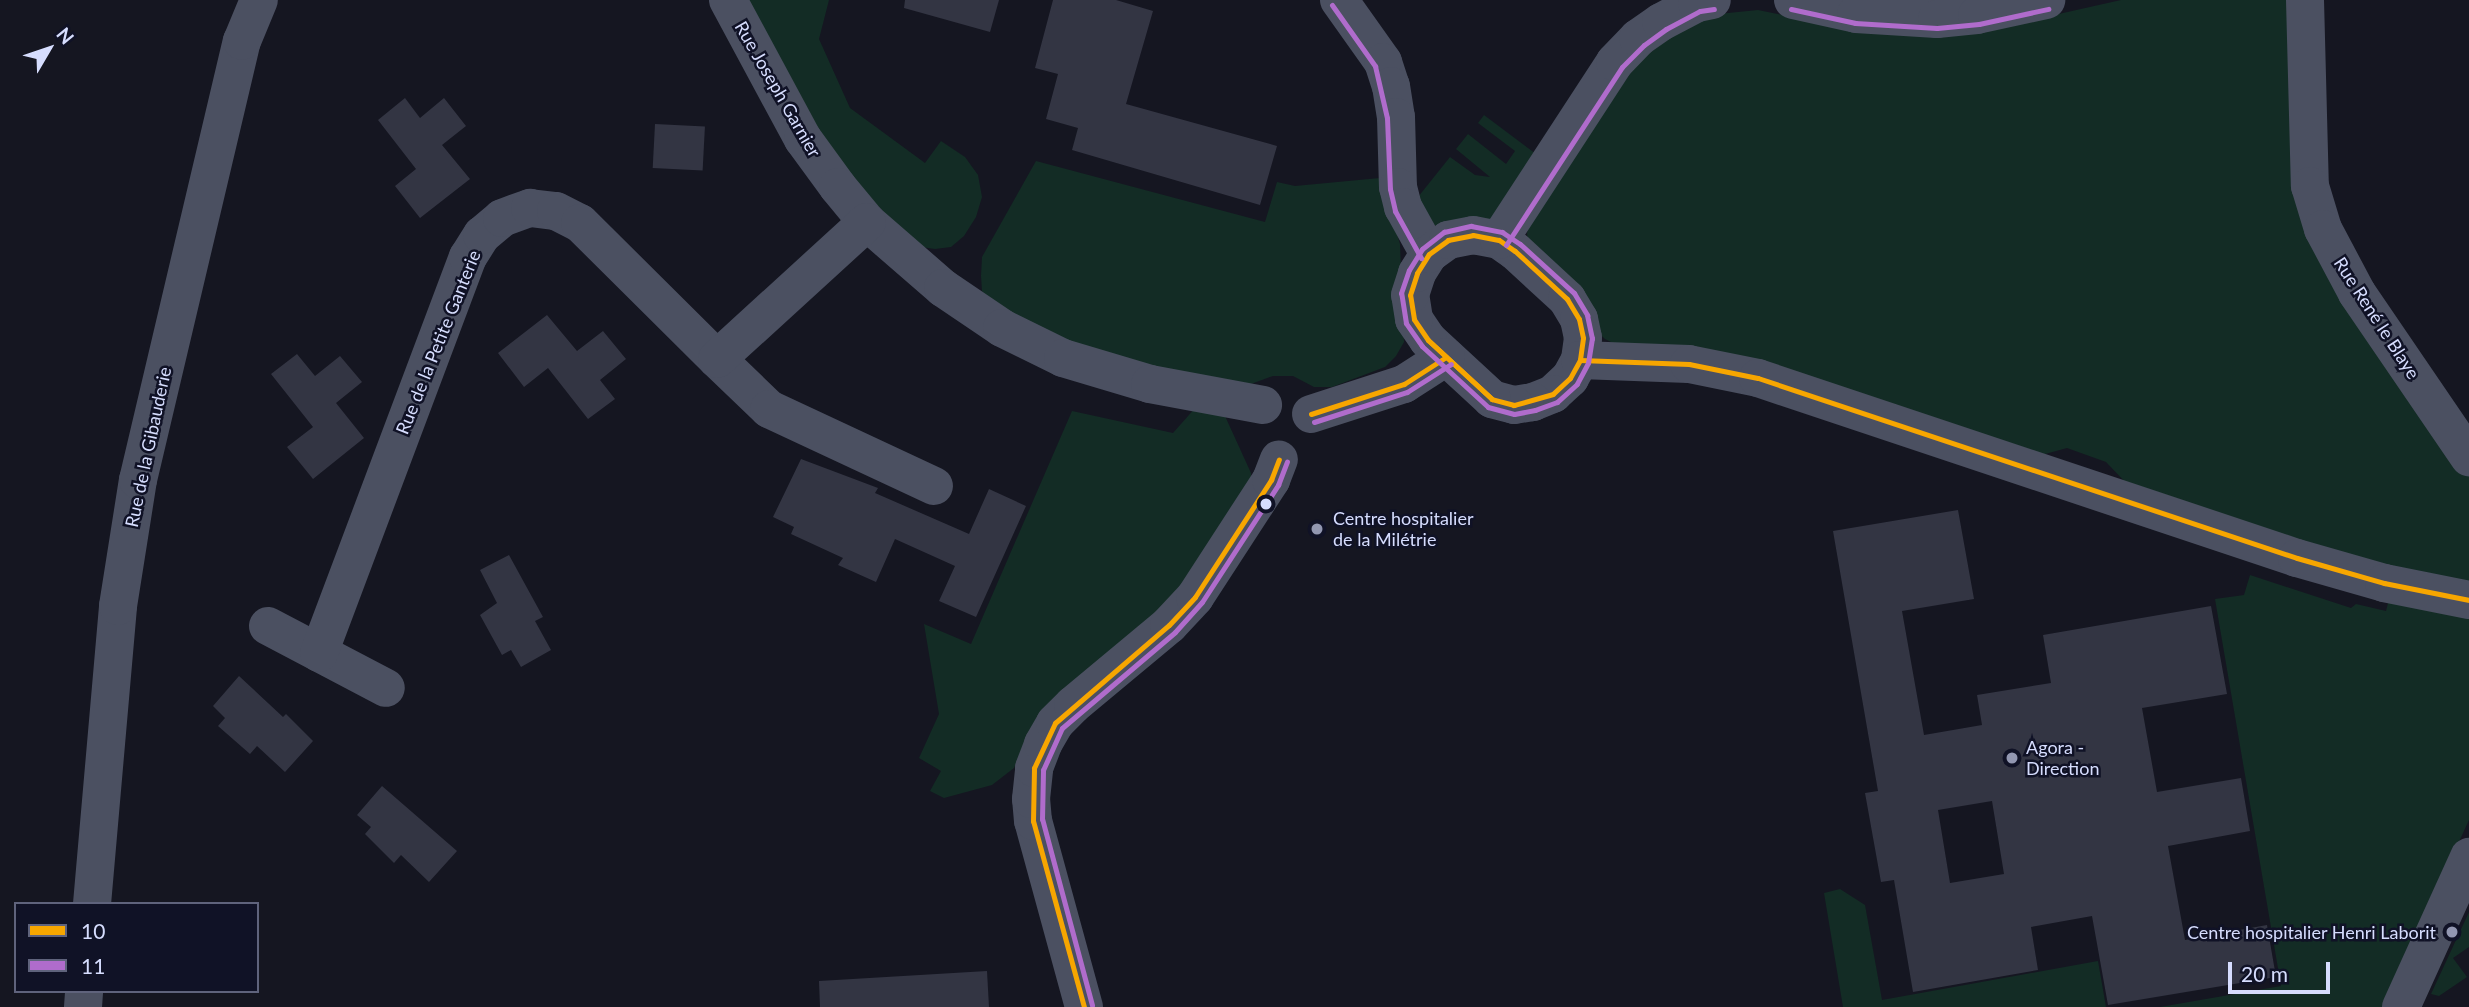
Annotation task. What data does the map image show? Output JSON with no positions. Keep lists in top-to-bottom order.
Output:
{
  "streets": {
    "street": [
      "Rue Joseph Garnier",
      "Rue René le Blaye",
      "Rue de la Petite Ganterie",
      "Rue de la Gibauderie"
    ]
  },
  "places": ["Centre hospitalier de la Milétrie", "Agora - Direction", "Centre hospitalier Henri Laborit"],
  "lines": ["transit line 11", "transit line 10"],
  "legend": ["10", "11"],
  "scale_bar": "20 m",
  "north": "top right"
}
